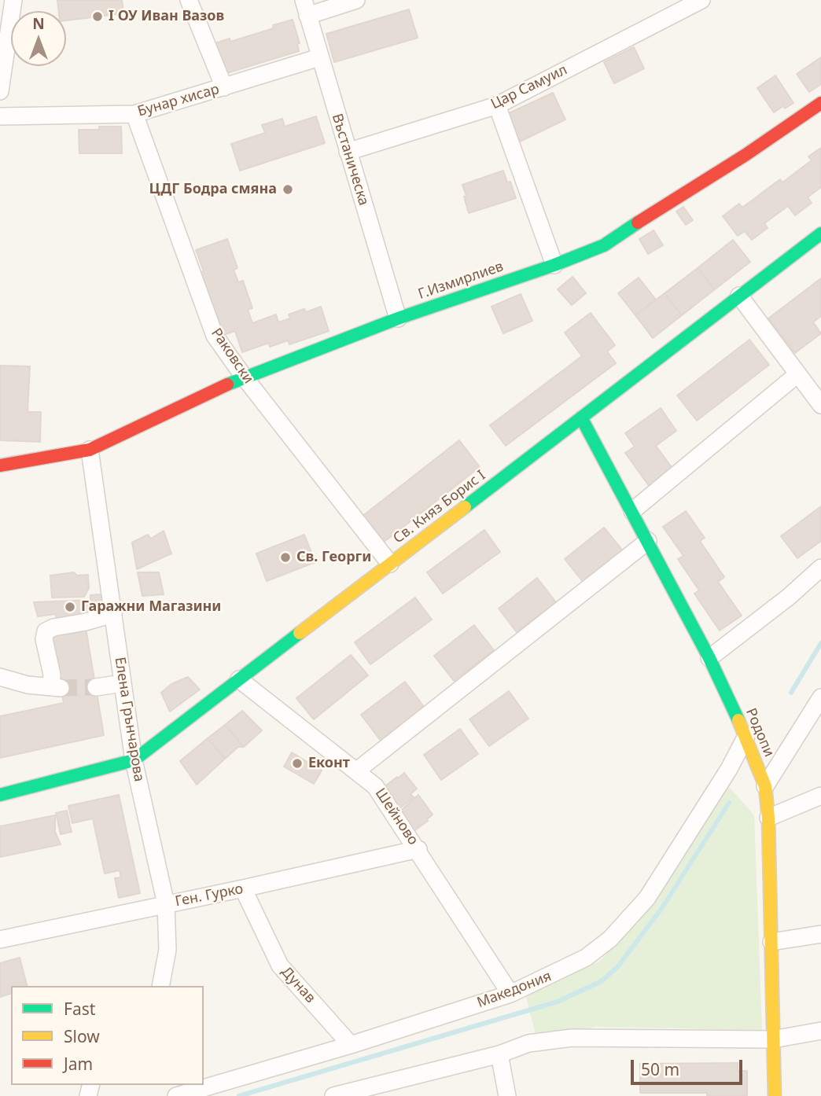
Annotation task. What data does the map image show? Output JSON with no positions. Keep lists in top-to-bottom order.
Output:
{
  "streets": {
    "street": [
      "Цар Самуил",
      "Бунар хисар",
      "Въстаническа",
      "Г.Измирлиев",
      "Раковски",
      "Св. Княз Борис I",
      "Елена Грънчарова",
      "Родопи",
      "Шейново",
      "Ген. Гурко",
      "Дунав",
      "Македония"
    ]
  },
  "crossings": [
    ["Цар Самуил", "Въстаническа"],
    ["Бунар хисар", "Въстаническа"],
    ["Бунар хисар", "Раковски"],
    ["Въстаническа", "Г.Измирлиев"],
    ["Г.Измирлиев", "Раковски"],
    ["Г.Измирлиев", "Елена Грънчарова"],
    ["Раковски", "Св. Княз Борис I"],
    ["Св. Княз Борис I", "Елена Грънчарова"],
    ["Св. Княз Борис I", "Родопи"],
    ["Св. Княз Борис I", "Шейново"],
    ["Елена Грънчарова", "Ген. Гурко"],
    ["Родопи", "Македония"],
    ["Шейново", "Ген. Гурко"],
    ["Шейново", "Македония"],
    ["Ген. Гурко", "Дунав"],
    ["Дунав", "Македония"]
  ],
  "places": [
    "I ОУ Иван Вазов",
    "ЦДГ Бодра смяна",
    "Св. Георги",
    "Гаражни Магазини",
    "Еконт"
  ],
  "legend": ["Fast", "Slow", "Jam"],
  "scale_bar": "50 m",
  "north": "top"
}
